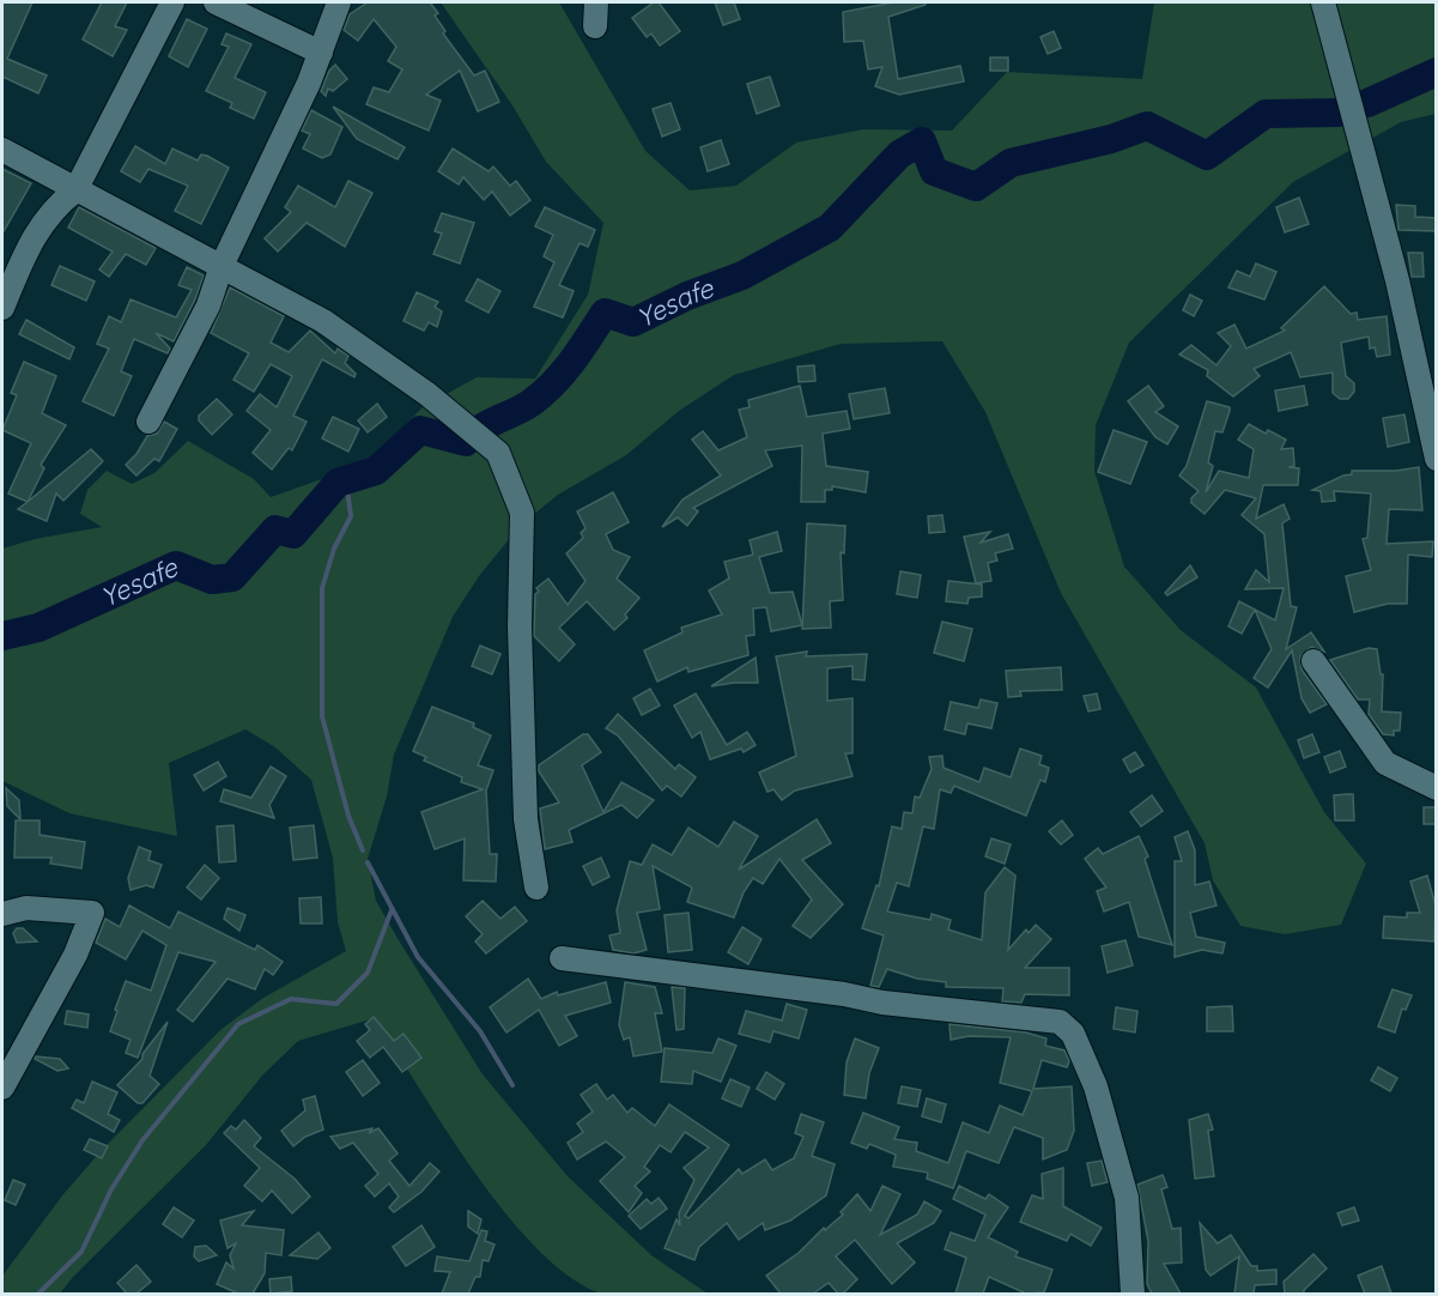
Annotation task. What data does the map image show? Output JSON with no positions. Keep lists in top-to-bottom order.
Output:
{
  "water": ["Yesafe"]
}
